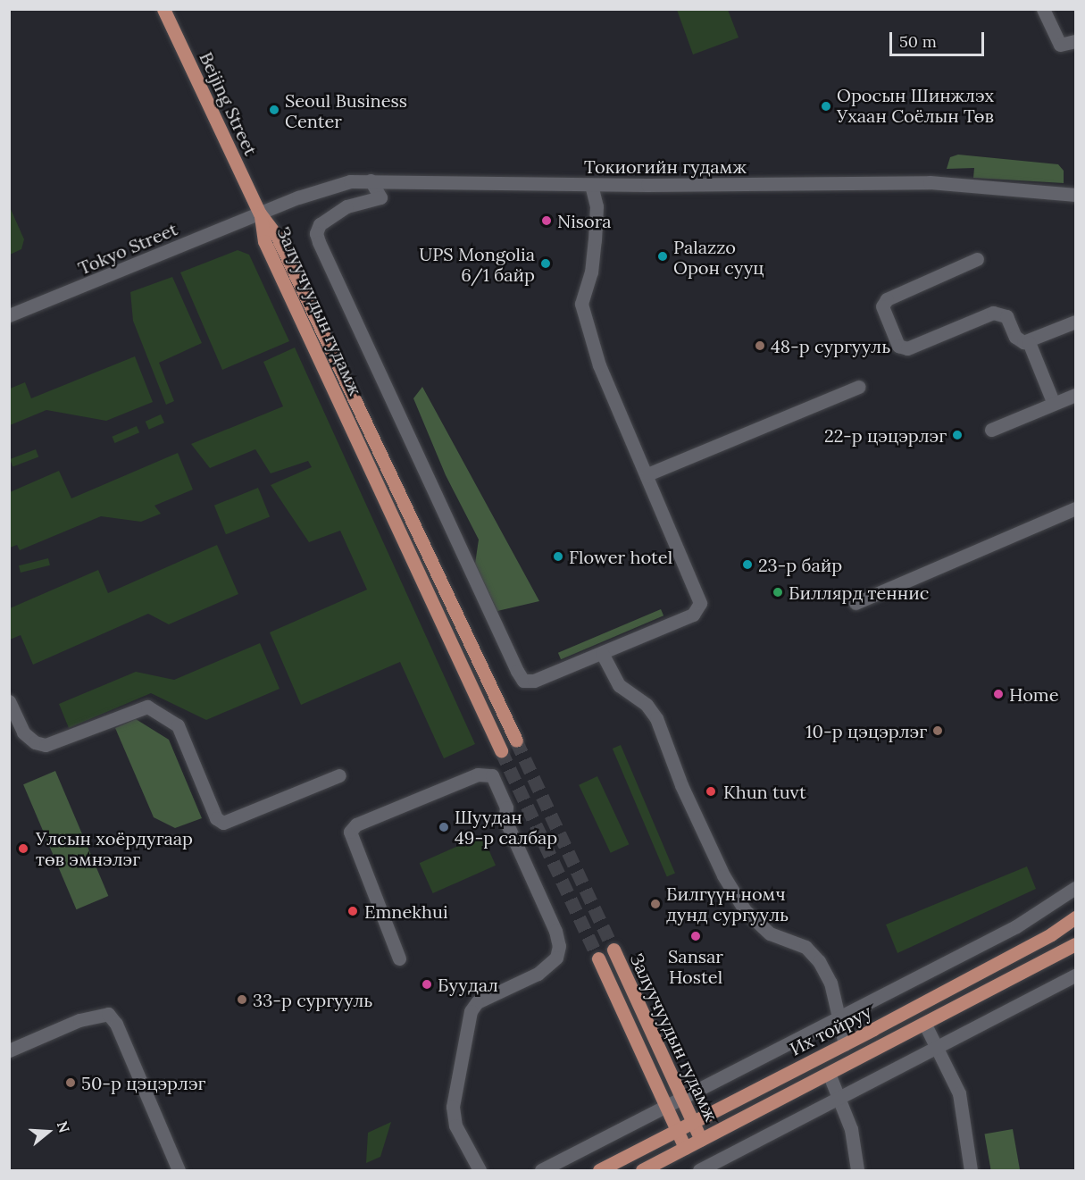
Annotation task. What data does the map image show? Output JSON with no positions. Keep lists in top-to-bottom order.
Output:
{
  "streets": {
    "main road": ["Beijing Street", "Залуучуудын гудамж", "Их тойруу"],
    "street": ["Токиогийн гудамж", "Tokyo Street"]
  },
  "crossings": [
    ["Beijing Street", "Токиогийн гудамж"],
    ["Beijing Street", "Tokyo Street"],
    ["Beijing Street", "Залуучуудын гудамж"],
    ["Токиогийн гудамж", "Tokyo Street"],
    ["Токиогийн гудамж", "Залуучуудын гудамж"],
    ["Tokyo Street", "Залуучуудын гудамж"],
    ["Залуучуудын гудамж", "Их тойруу"]
  ],
  "places": [
    "Оросын Шинжлэх Ухаан Соёлын Төв",
    "Seoul Business Center",
    "Nisora",
    "Palazzo Орон сууц",
    "UPS Mongolia 6/1 байр",
    "48-р сургууль",
    "22-р цэцэрлэг",
    "Flower hotel",
    "23-р байр",
    "Биллярд теннис",
    "Home",
    "10-р цэцэрлэг",
    "Khun tuvt",
    "Шуудан 49-р салбар",
    "Улсын хоёрдугаар төв эмнэлэг",
    "Билгүүн номч дунд сургууль",
    "Emnekhui",
    "Sansar Hostel",
    "Буудал",
    "33-р сургууль",
    "50-р цэцэрлэг"
  ],
  "scale_bar": "50 m",
  "north": "right"
}
